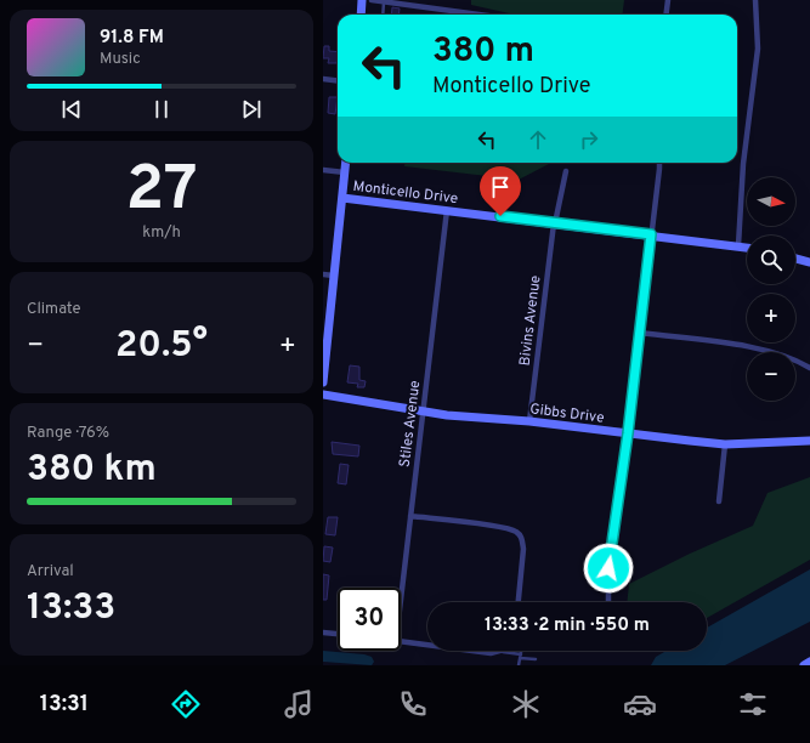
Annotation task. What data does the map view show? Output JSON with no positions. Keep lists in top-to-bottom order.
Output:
{
  "streets": {
    "street": [
      "Monticello Drive",
      "Bivins Avenue",
      "Gibbs Drive",
      "Stiles Avenue"
    ]
  },
  "crossings": [
    ["Monticello Drive", "Bivins Avenue"],
    ["Monticello Drive", "Stiles Avenue"],
    ["Bivins Avenue", "Gibbs Drive"],
    ["Gibbs Drive", "Stiles Avenue"]
  ],
  "north": "right",
  "page": {
    "turn": ["380 m", "Monticello Drive"],
    "song": ["91.8 FM", "Music"],
    "tile": [
      ["27", "km/h"],
      "Climate",
      ["Range · 76%", "380 km"],
      ["Arrival", "13:33"]
    ],
    "map_buttons": ["+", "−"],
    "heat": ["−", "20.5°", "+"],
    "limit": "30",
    "trip": "13:33 · 2 min · 550 m",
    "tabs": "13:31"
  }
}
